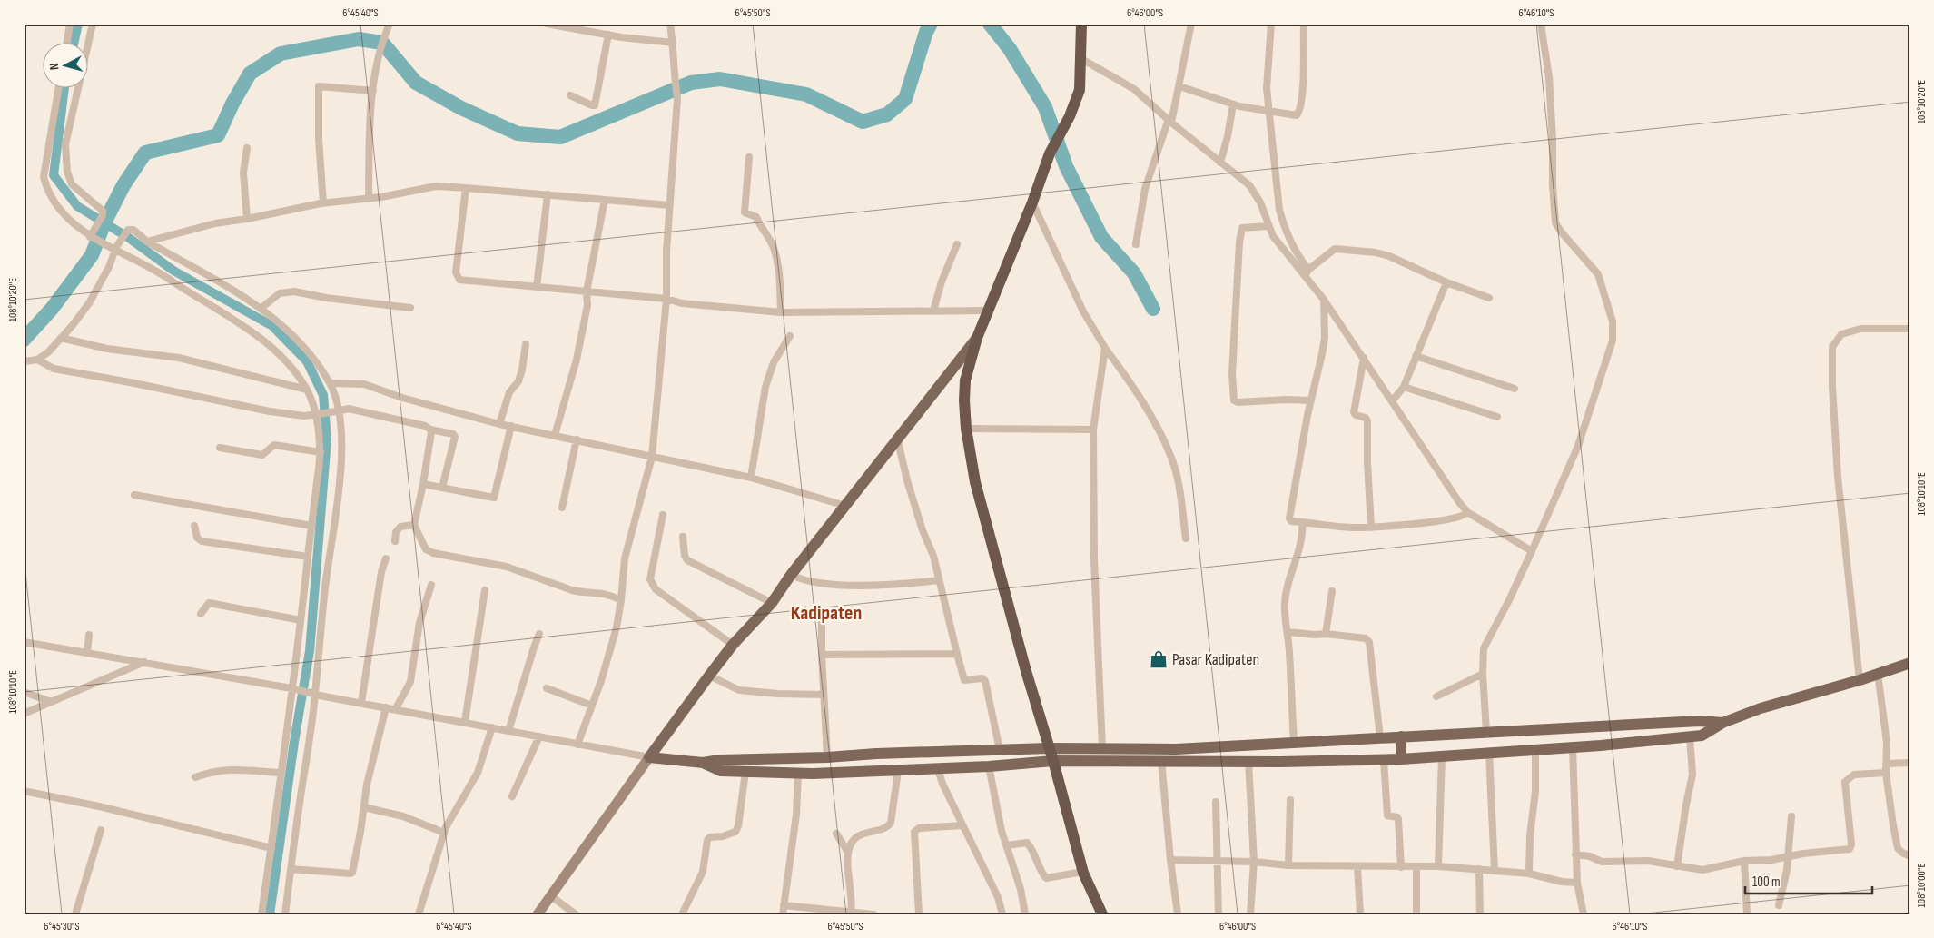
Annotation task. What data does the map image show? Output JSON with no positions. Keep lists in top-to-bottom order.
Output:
{
  "districts": ["Kadipaten"],
  "places": {
    "shop": ["Pasar Kadipaten"]
  },
  "scale_bar": "100 m",
  "north": "left",
  "coordinates": [
    "6°45'40\"S",
    "6°45'50\"S",
    "6°46'00\"S",
    "6°46'10\"S",
    "108°10'20\"E",
    "108°10'10\"E",
    "108°10'00\"E",
    "6°45'30\"S"
  ]
}
